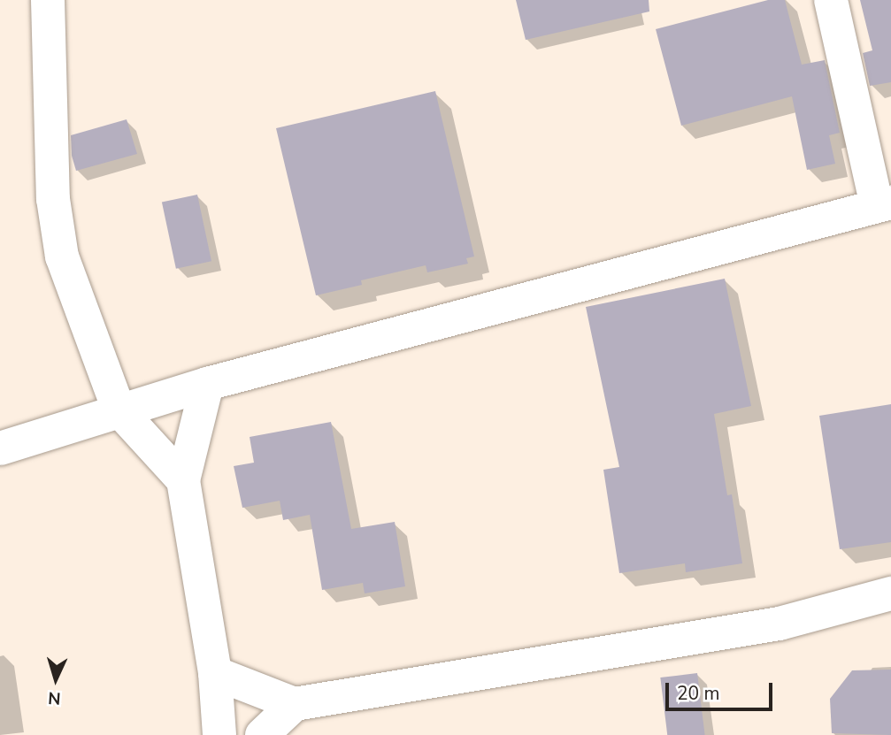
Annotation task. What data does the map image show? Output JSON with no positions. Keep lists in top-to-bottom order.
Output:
{
  "scale_bar": "20 m",
  "north": "bottom"
}
